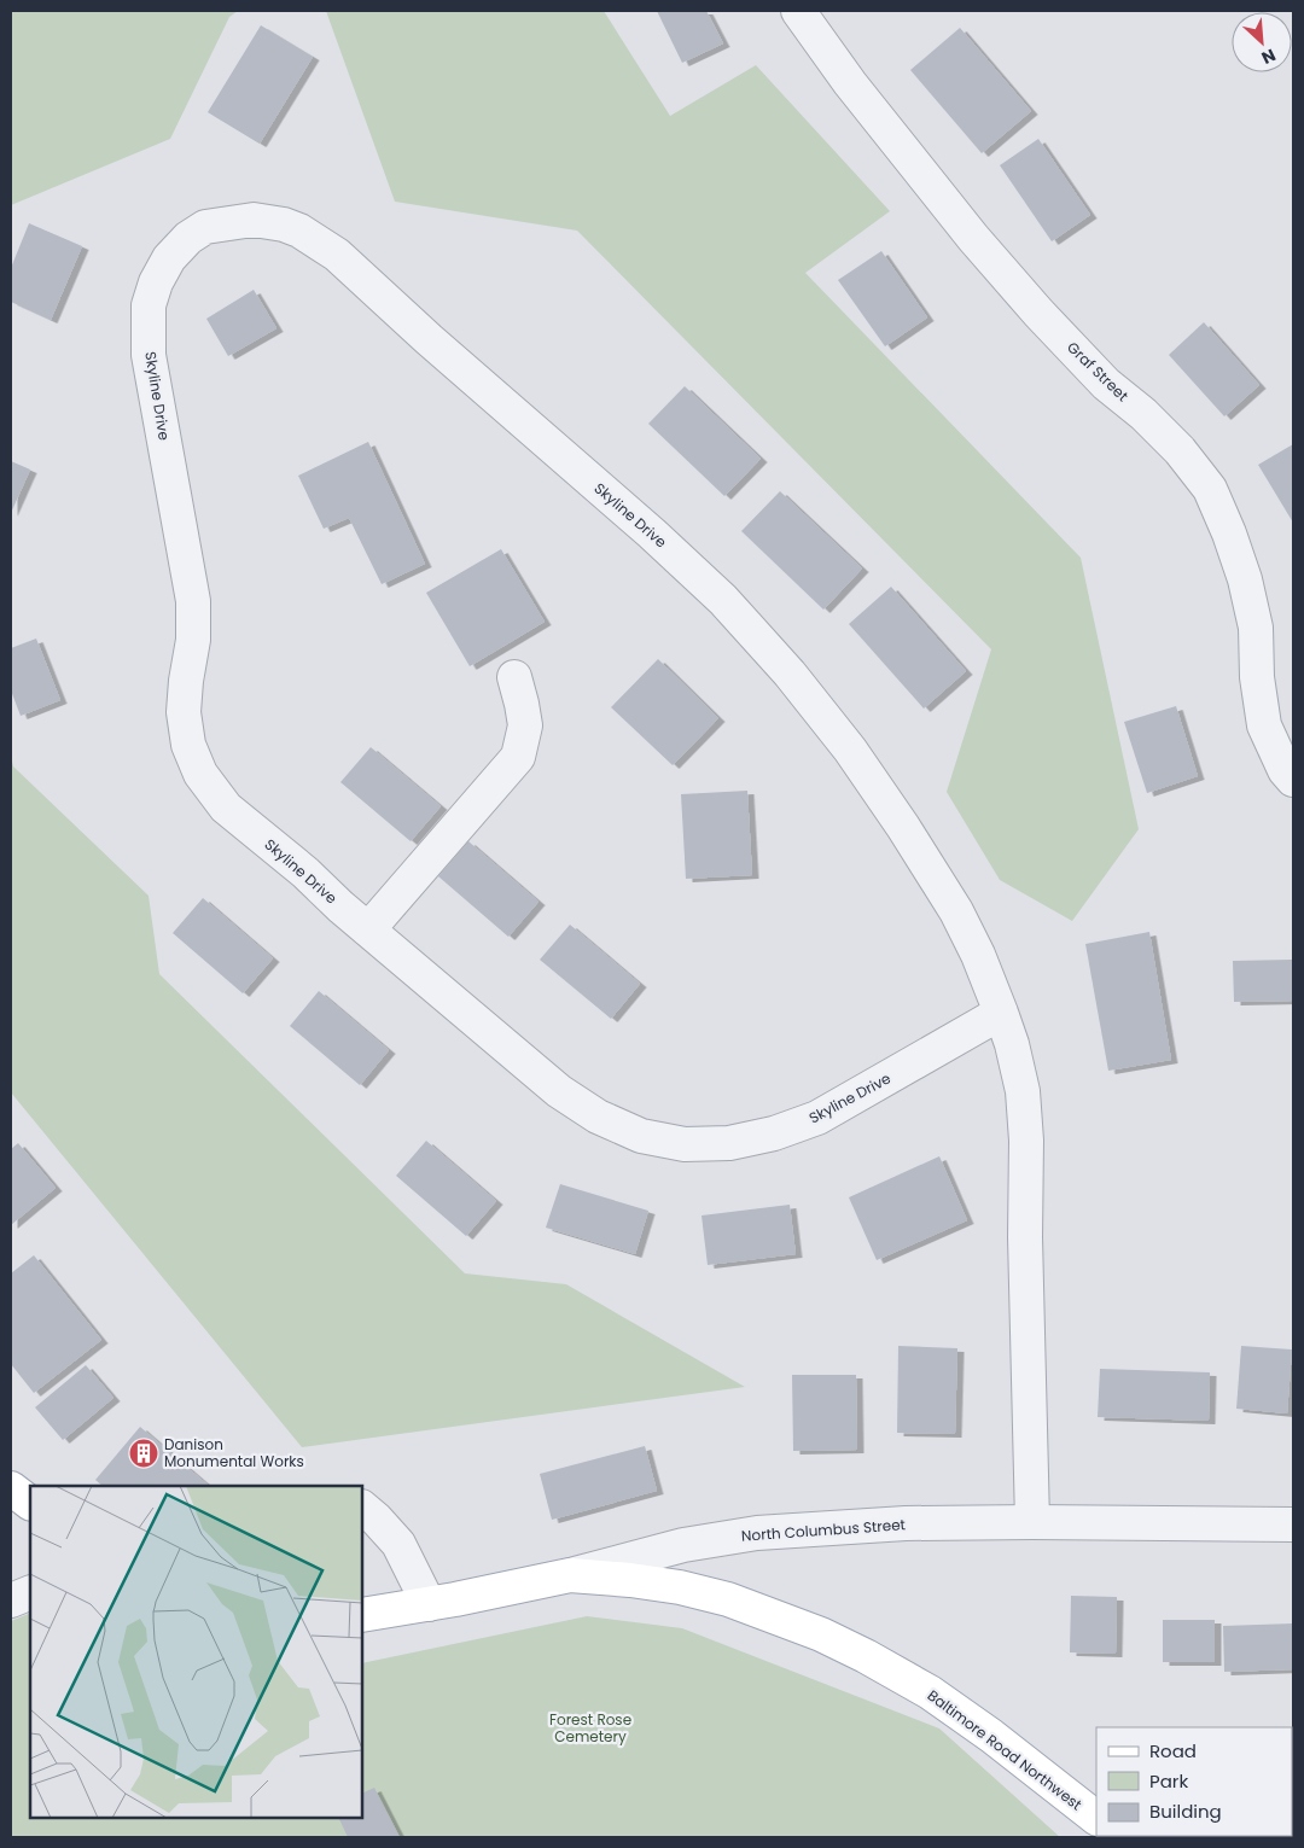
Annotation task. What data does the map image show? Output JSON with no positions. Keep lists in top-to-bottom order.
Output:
{
  "streets": {
    "main road": ["North Columbus Street", "Baltimore Road Northwest"],
    "street": ["Graf Street", "Skyline Drive"]
  },
  "crossings": [
    ["Skyline Drive", "North Columbus Street"],
    ["North Columbus Street", "Baltimore Road Northwest"]
  ],
  "parks": ["Forest Rose Cemetery"],
  "places": {
    "building": ["Danison Monumental Works"]
  },
  "legend": ["Road", "Park", "Building"],
  "north": "bottom right"
}
